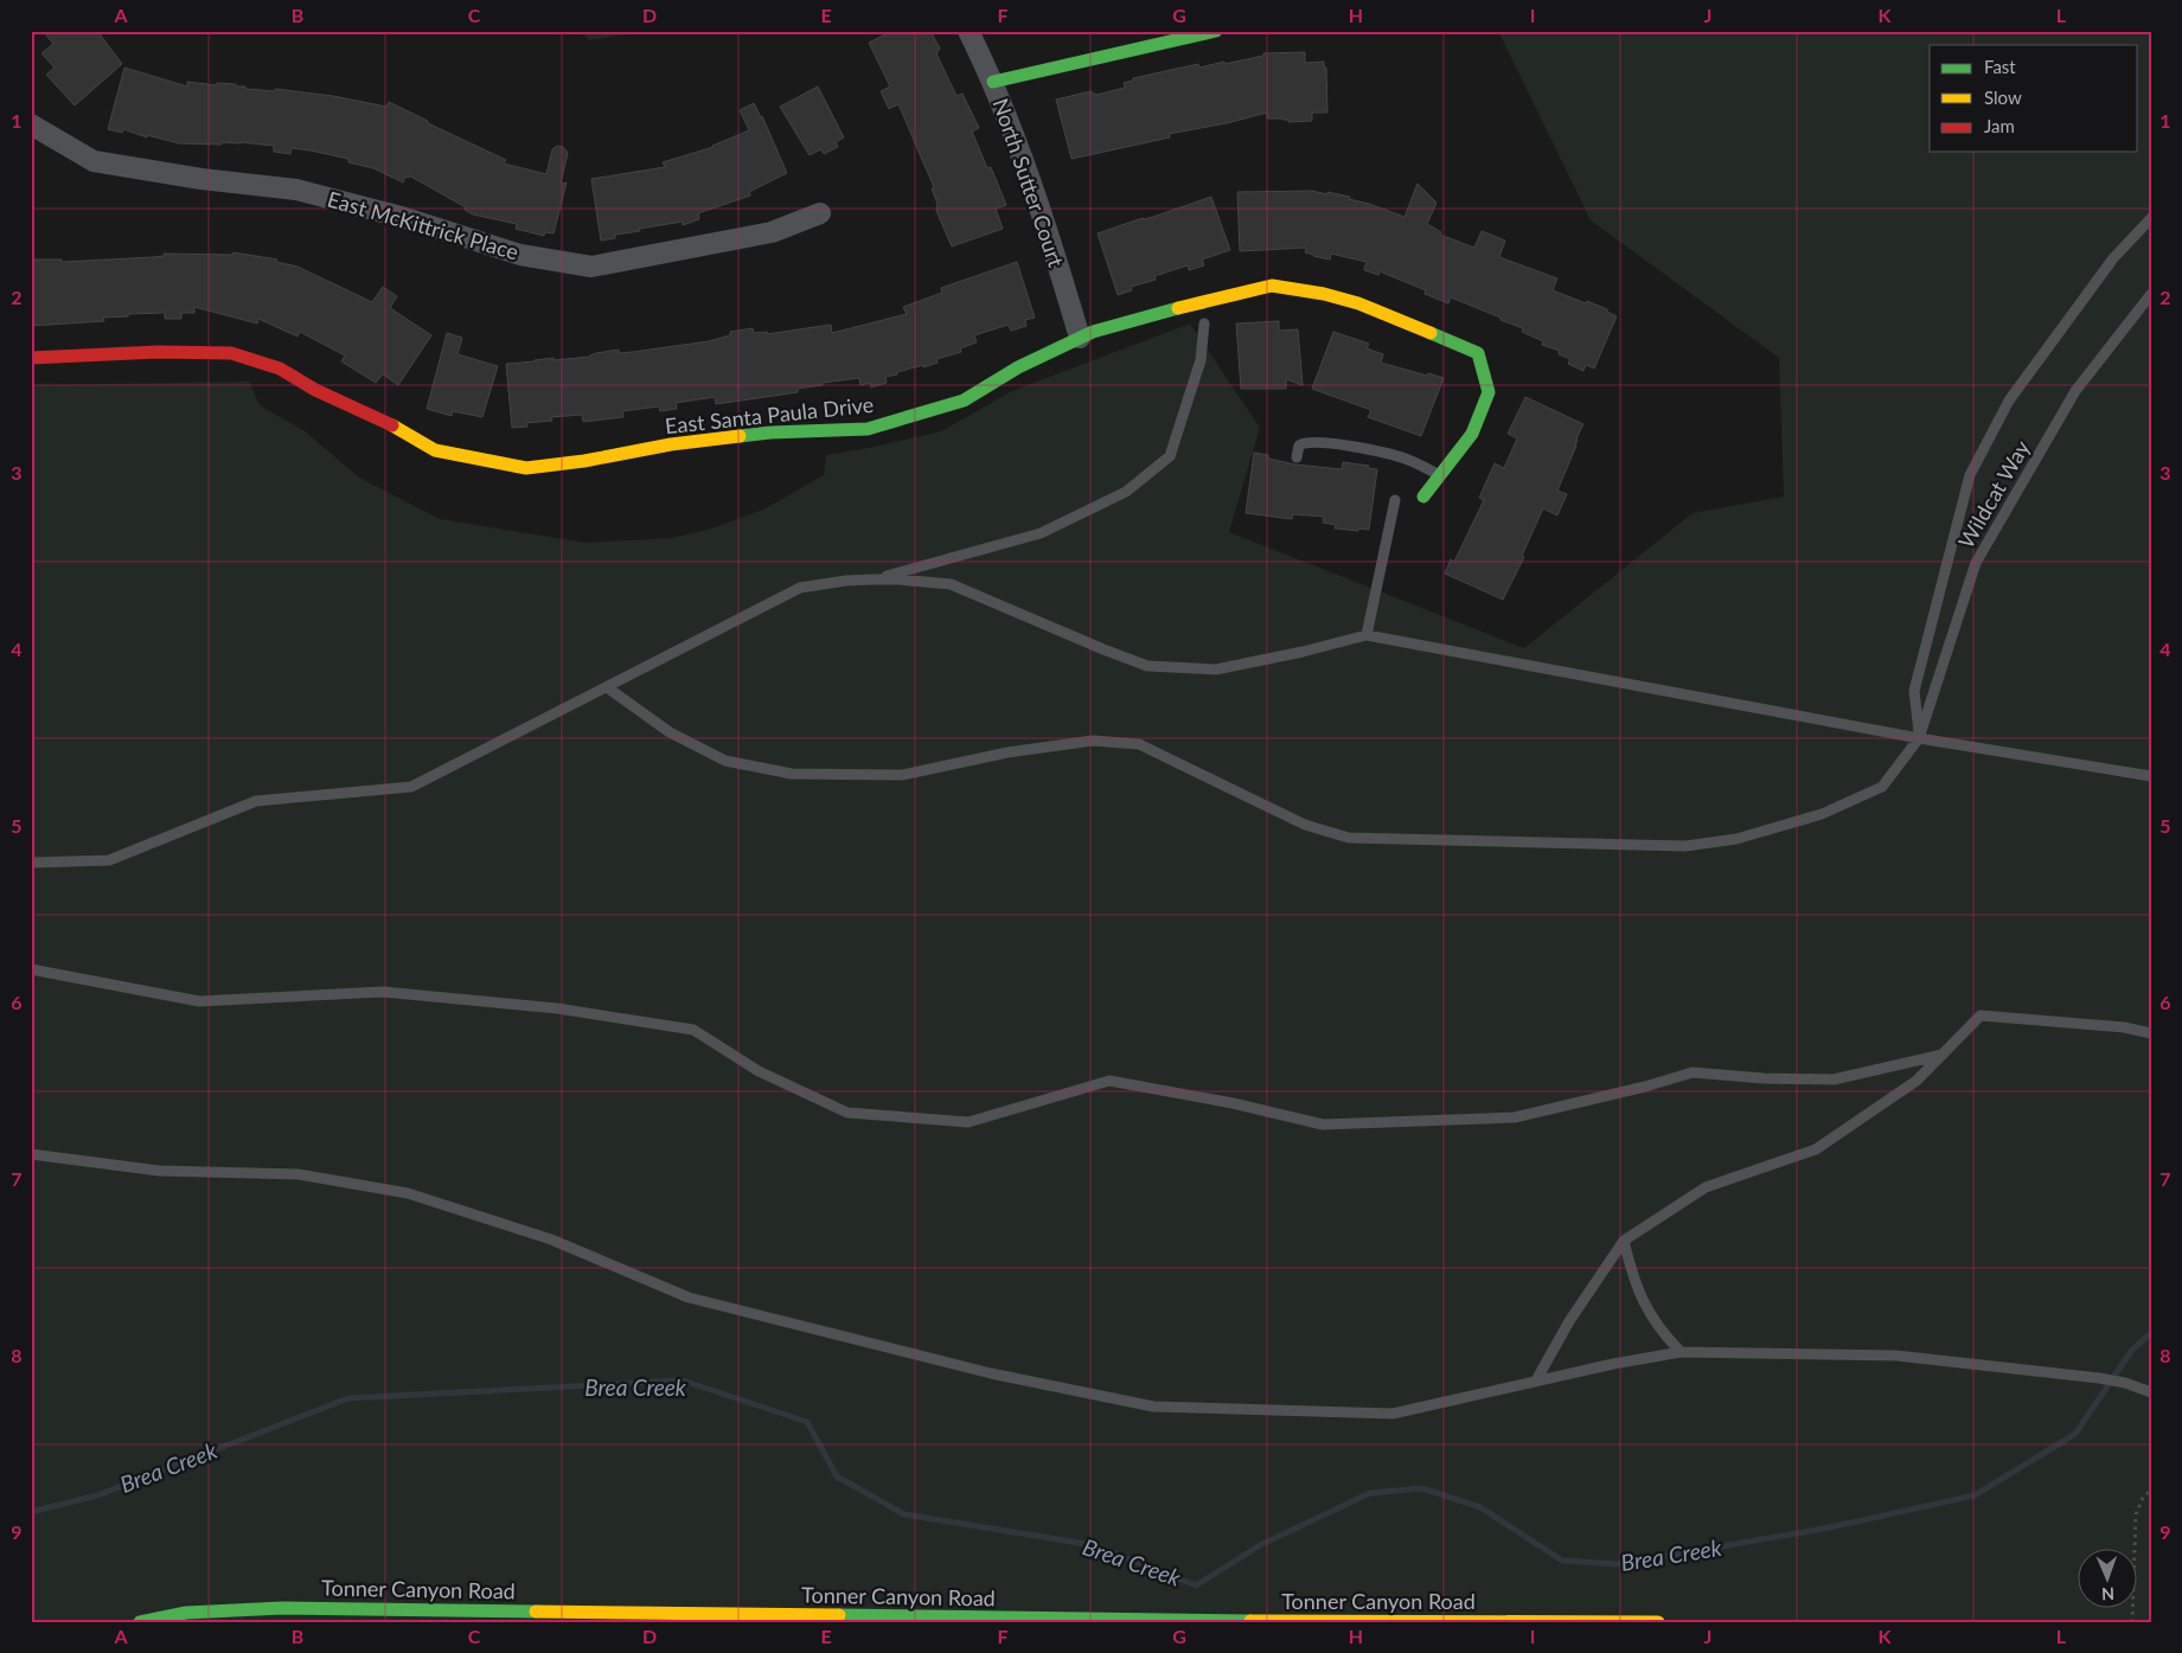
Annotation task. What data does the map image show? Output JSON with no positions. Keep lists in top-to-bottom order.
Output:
{
  "streets": {
    "street": [
      "North Sutter Court",
      "East McKittrick Place",
      "East Santa Paula Drive",
      "Tonner Canyon Road"
    ],
    "lane": ["Wildcat Way"]
  },
  "crossings": [
    ["North Sutter Court", "East Santa Paula Drive"]
  ],
  "water": ["Brea Creek"],
  "legend": ["Fast", "Slow", "Jam"],
  "north": "bottom",
  "grid": {
    "columns": [
      "A",
      "B",
      "C",
      "D",
      "E",
      "F",
      "G",
      "H",
      "I",
      "J",
      "K",
      "L"
    ],
    "rows": [
      "1",
      "2",
      "3",
      "4",
      "5",
      "6",
      "7",
      "8",
      "9"
    ]
  }
}
